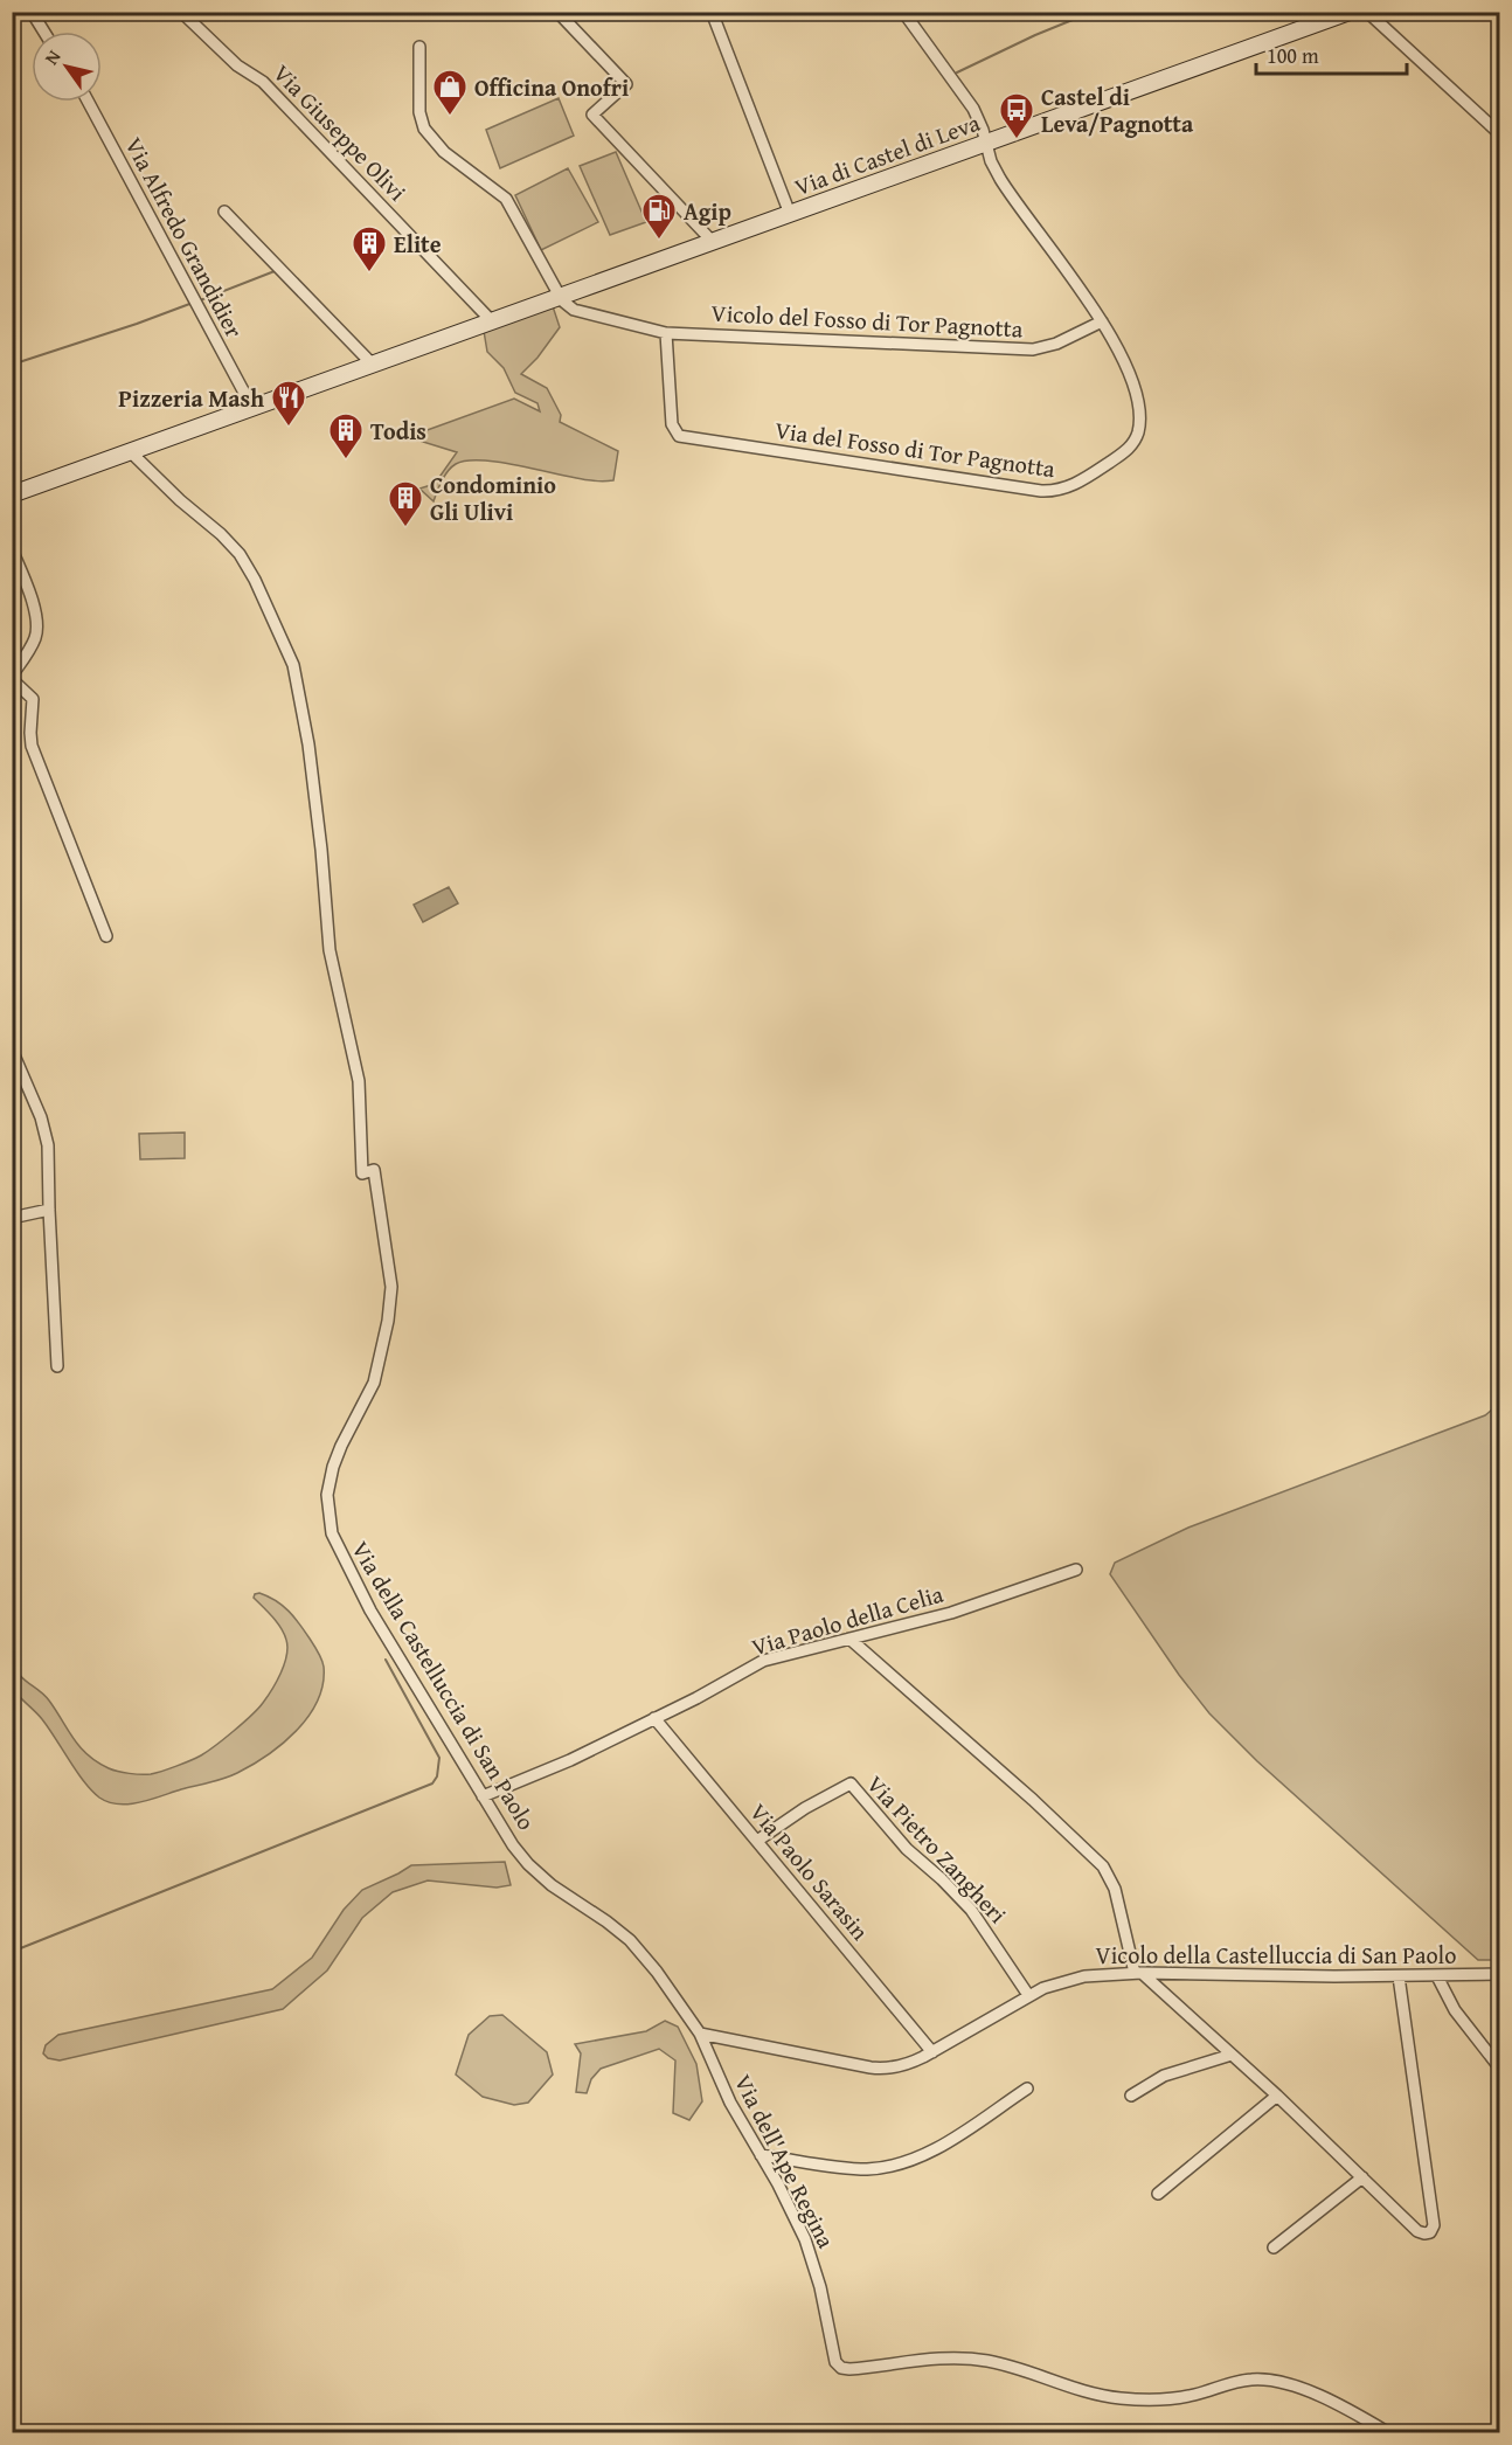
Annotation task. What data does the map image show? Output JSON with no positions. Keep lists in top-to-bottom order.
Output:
{
  "streets": {
    "street": [
      "Via Giuseppe Olivi",
      "Via di Castel di Leva",
      "Via Alfredo Grandidier",
      "Vicolo del Fosso di Tor Pagnotta",
      "Via del Fosso di Tor Pagnotta",
      "Via Paolo della Celia",
      "Via della Castelluccia di San Paolo",
      "Via Pietro Zangheri",
      "Via Paolo Sarasin",
      "Vicolo della Castelluccia di San Paolo",
      "Via dell'Ape Regina"
    ]
  },
  "crossings": [
    ["Via Giuseppe Olivi", "Via di Castel di Leva"],
    ["Via di Castel di Leva", "Via Alfredo Grandidier"],
    ["Via di Castel di Leva", "Via del Fosso di Tor Pagnotta"],
    ["Via di Castel di Leva", "Via della Castelluccia di San Paolo"],
    ["Vicolo del Fosso di Tor Pagnotta", "Via del Fosso di Tor Pagnotta"],
    ["Via Paolo della Celia", "Via della Castelluccia di San Paolo"],
    ["Via Paolo della Celia", "Via Paolo Sarasin"],
    ["Via della Castelluccia di San Paolo", "Vicolo della Castelluccia di San Paolo"],
    ["Via della Castelluccia di San Paolo", "Via dell'Ape Regina"],
    ["Via Pietro Zangheri", "Via Paolo Sarasin"],
    ["Via Pietro Zangheri", "Vicolo della Castelluccia di San Paolo"],
    ["Via Paolo Sarasin", "Vicolo della Castelluccia di San Paolo"],
    ["Vicolo della Castelluccia di San Paolo", "Via dell'Ape Regina"]
  ],
  "places": {
    "shop": ["Officina Onofri"],
    "bus stop": ["Castel di Leva/Pagnotta"],
    "fuel station": ["Agip"],
    "building": ["Elite", "Todis", "Condominio Gli Ulivi"],
    "restaurant": ["Pizzeria Mash"]
  },
  "scale_bar": "100 m",
  "north": "top left"
}
